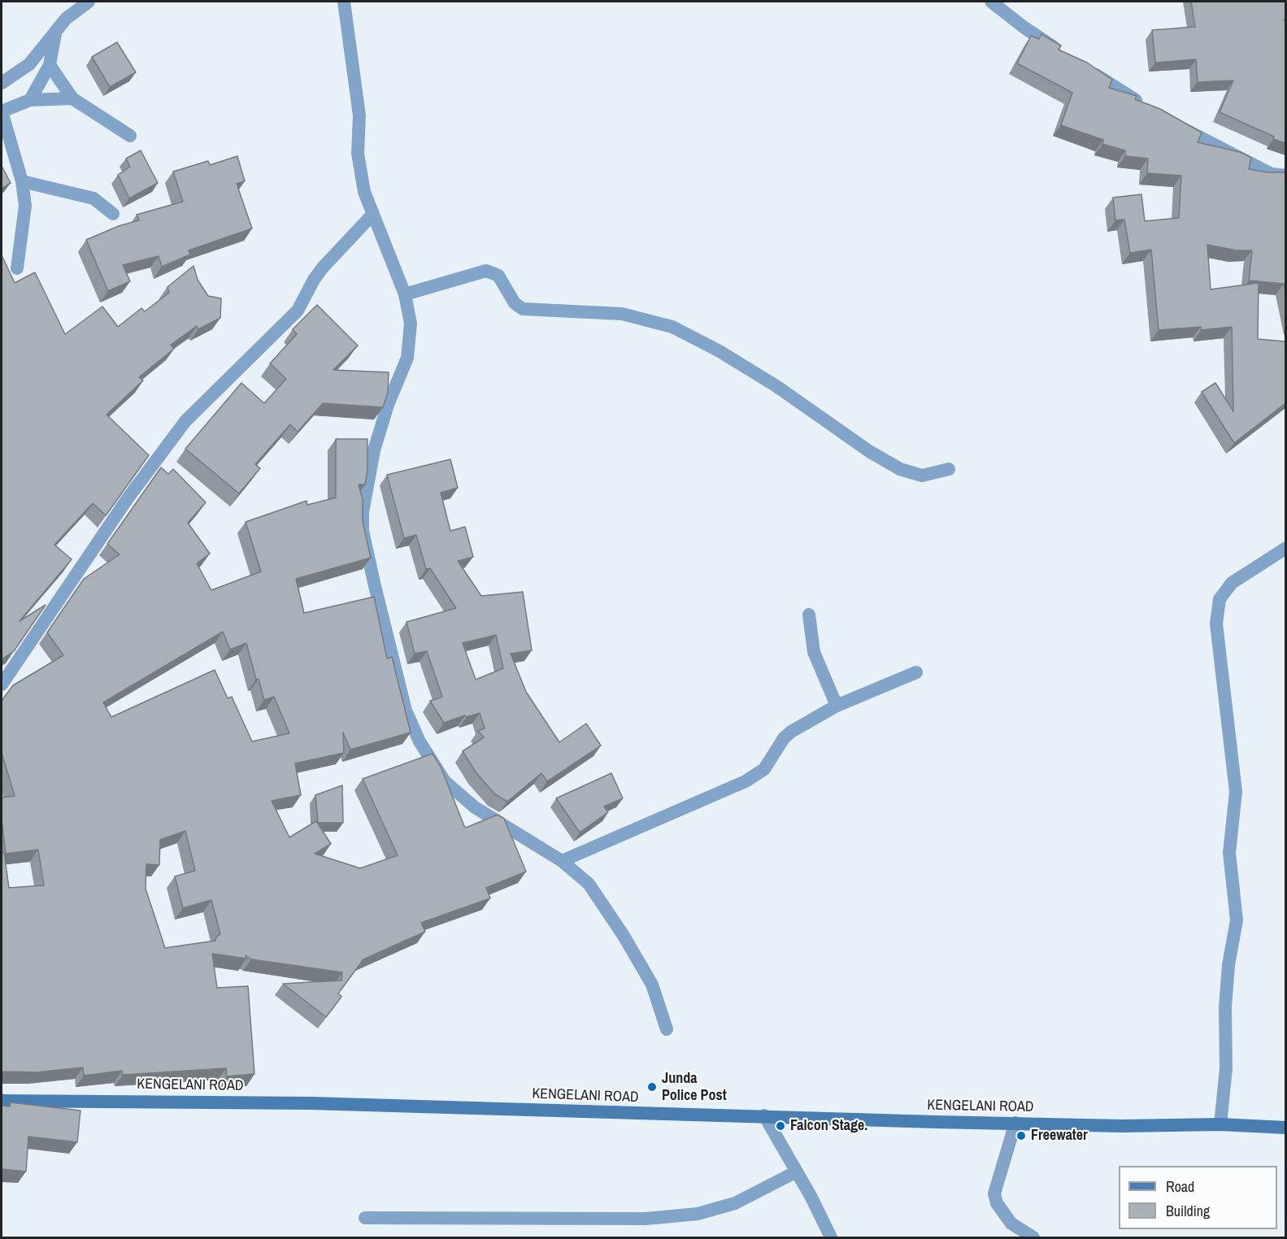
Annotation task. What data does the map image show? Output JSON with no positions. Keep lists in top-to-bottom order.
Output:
{
  "streets": {
    "main road": ["KENGELANI ROAD"]
  },
  "places": ["Junda Police Post", "Falcon Stage.", "Freewater"],
  "legend": ["Road", "Building"]
}
